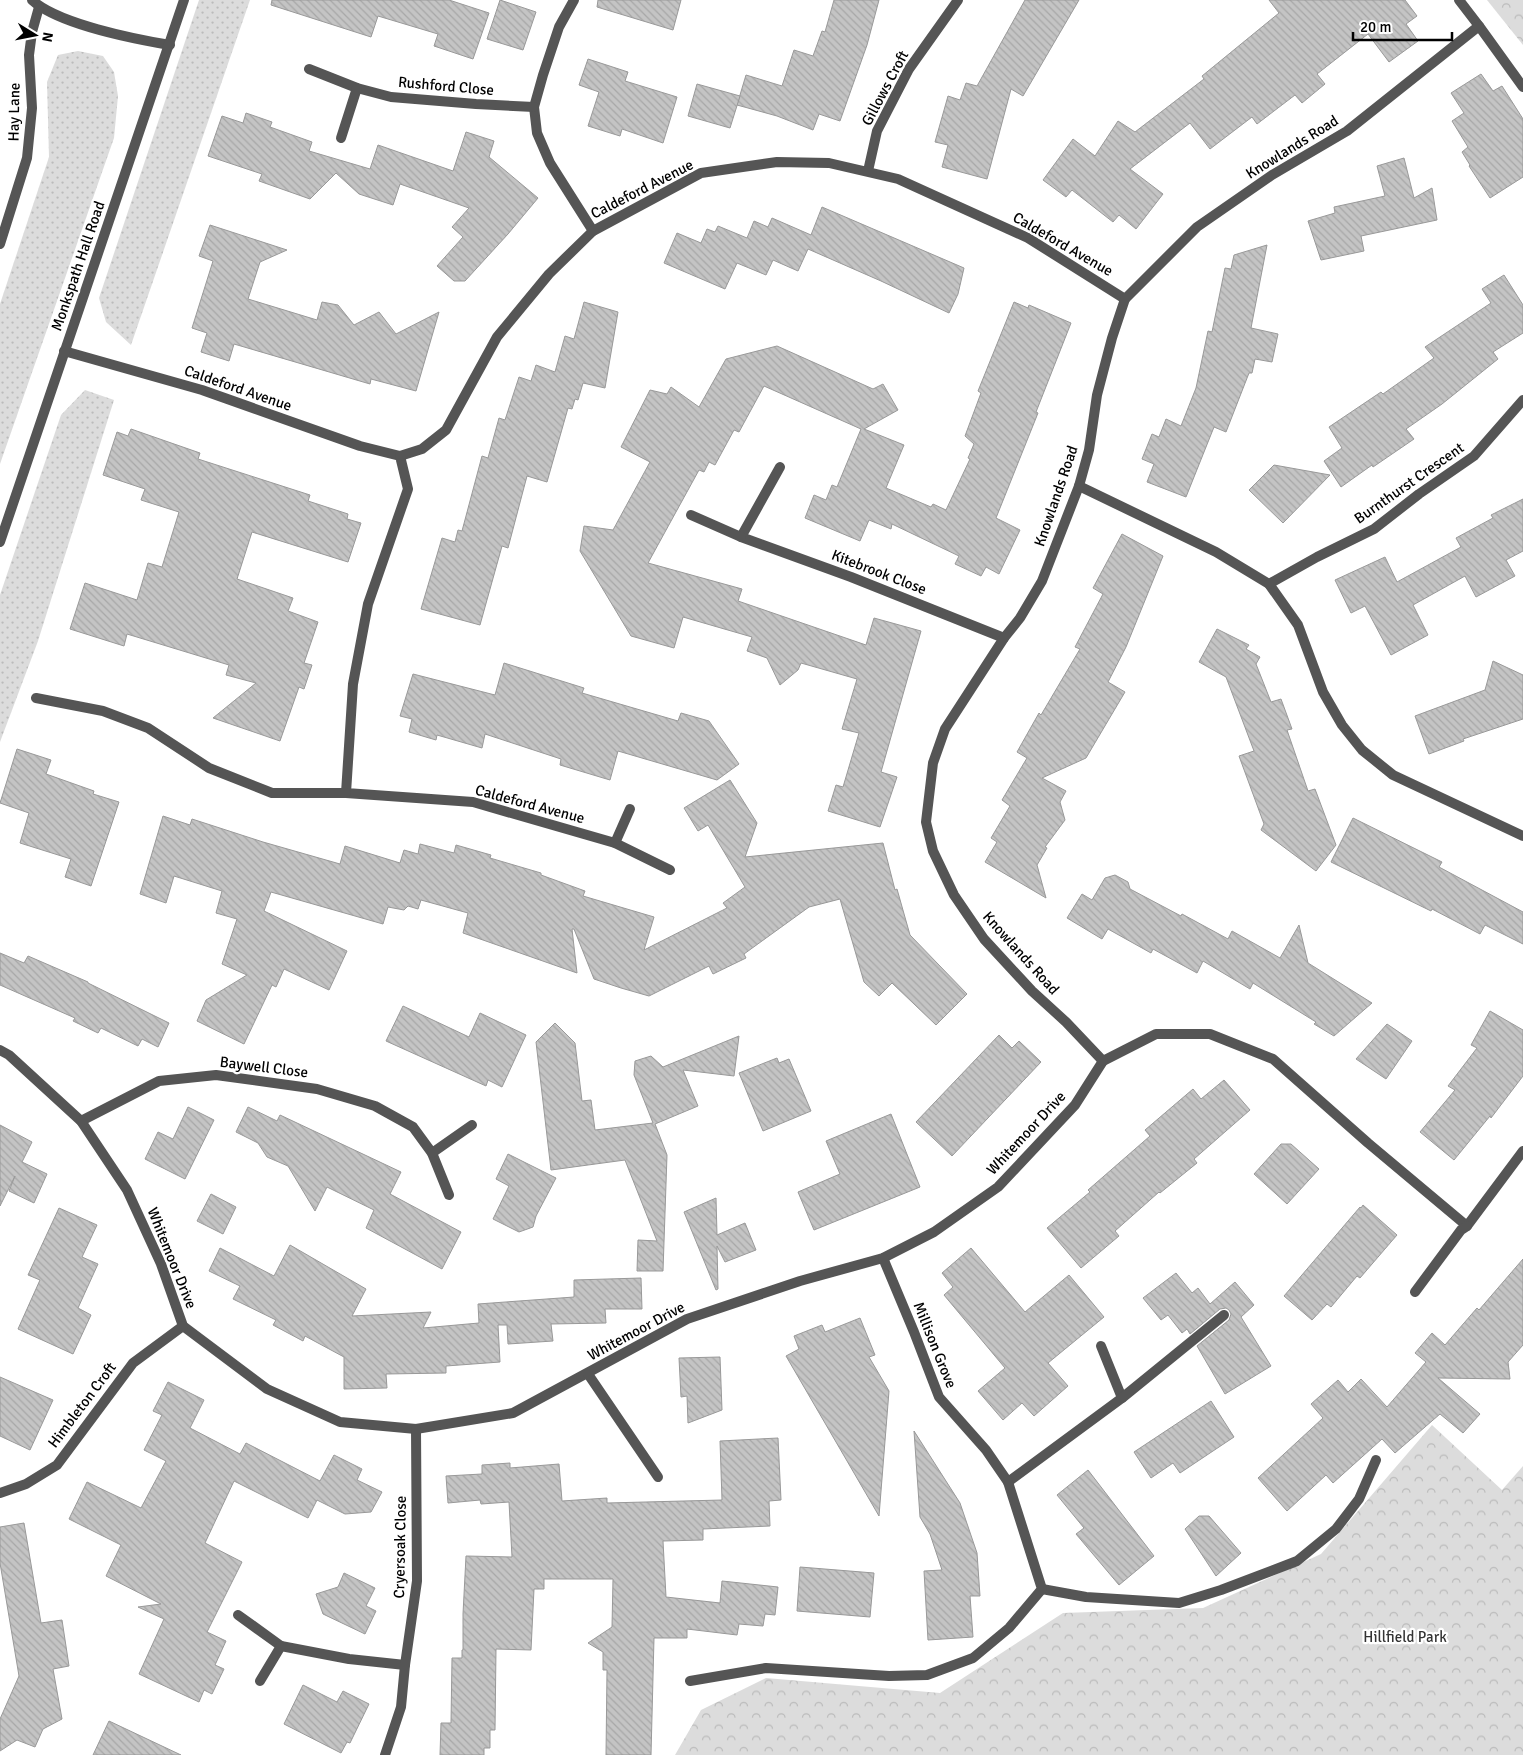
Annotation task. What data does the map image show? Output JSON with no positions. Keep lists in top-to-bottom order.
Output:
{
  "streets": {
    "street": [
      "Rushford Close",
      "Gillows Croft",
      "Hay Lane",
      "Knowlands Road",
      "Caldeford Avenue",
      "Monkspath Hall Road",
      "Burnthurst Crescent",
      "Kitebrook Close",
      "Baywell Close",
      "Whitemoor Drive",
      "Millison Grove",
      "Himbleton Croft",
      "Cryersoak Close"
    ]
  },
  "crossings": [
    ["Gillows Croft", "Caldeford Avenue"],
    ["Hay Lane", "Monkspath Hall Road"],
    ["Knowlands Road", "Caldeford Avenue"],
    ["Knowlands Road", "Kitebrook Close"],
    ["Knowlands Road", "Whitemoor Drive"],
    ["Caldeford Avenue", "Monkspath Hall Road"],
    ["Baywell Close", "Whitemoor Drive"],
    ["Whitemoor Drive", "Millison Grove"],
    ["Whitemoor Drive", "Himbleton Croft"],
    ["Whitemoor Drive", "Cryersoak Close"]
  ],
  "parks": ["Hillfield Park"],
  "scale_bar": "20 m",
  "north": "right"
}
